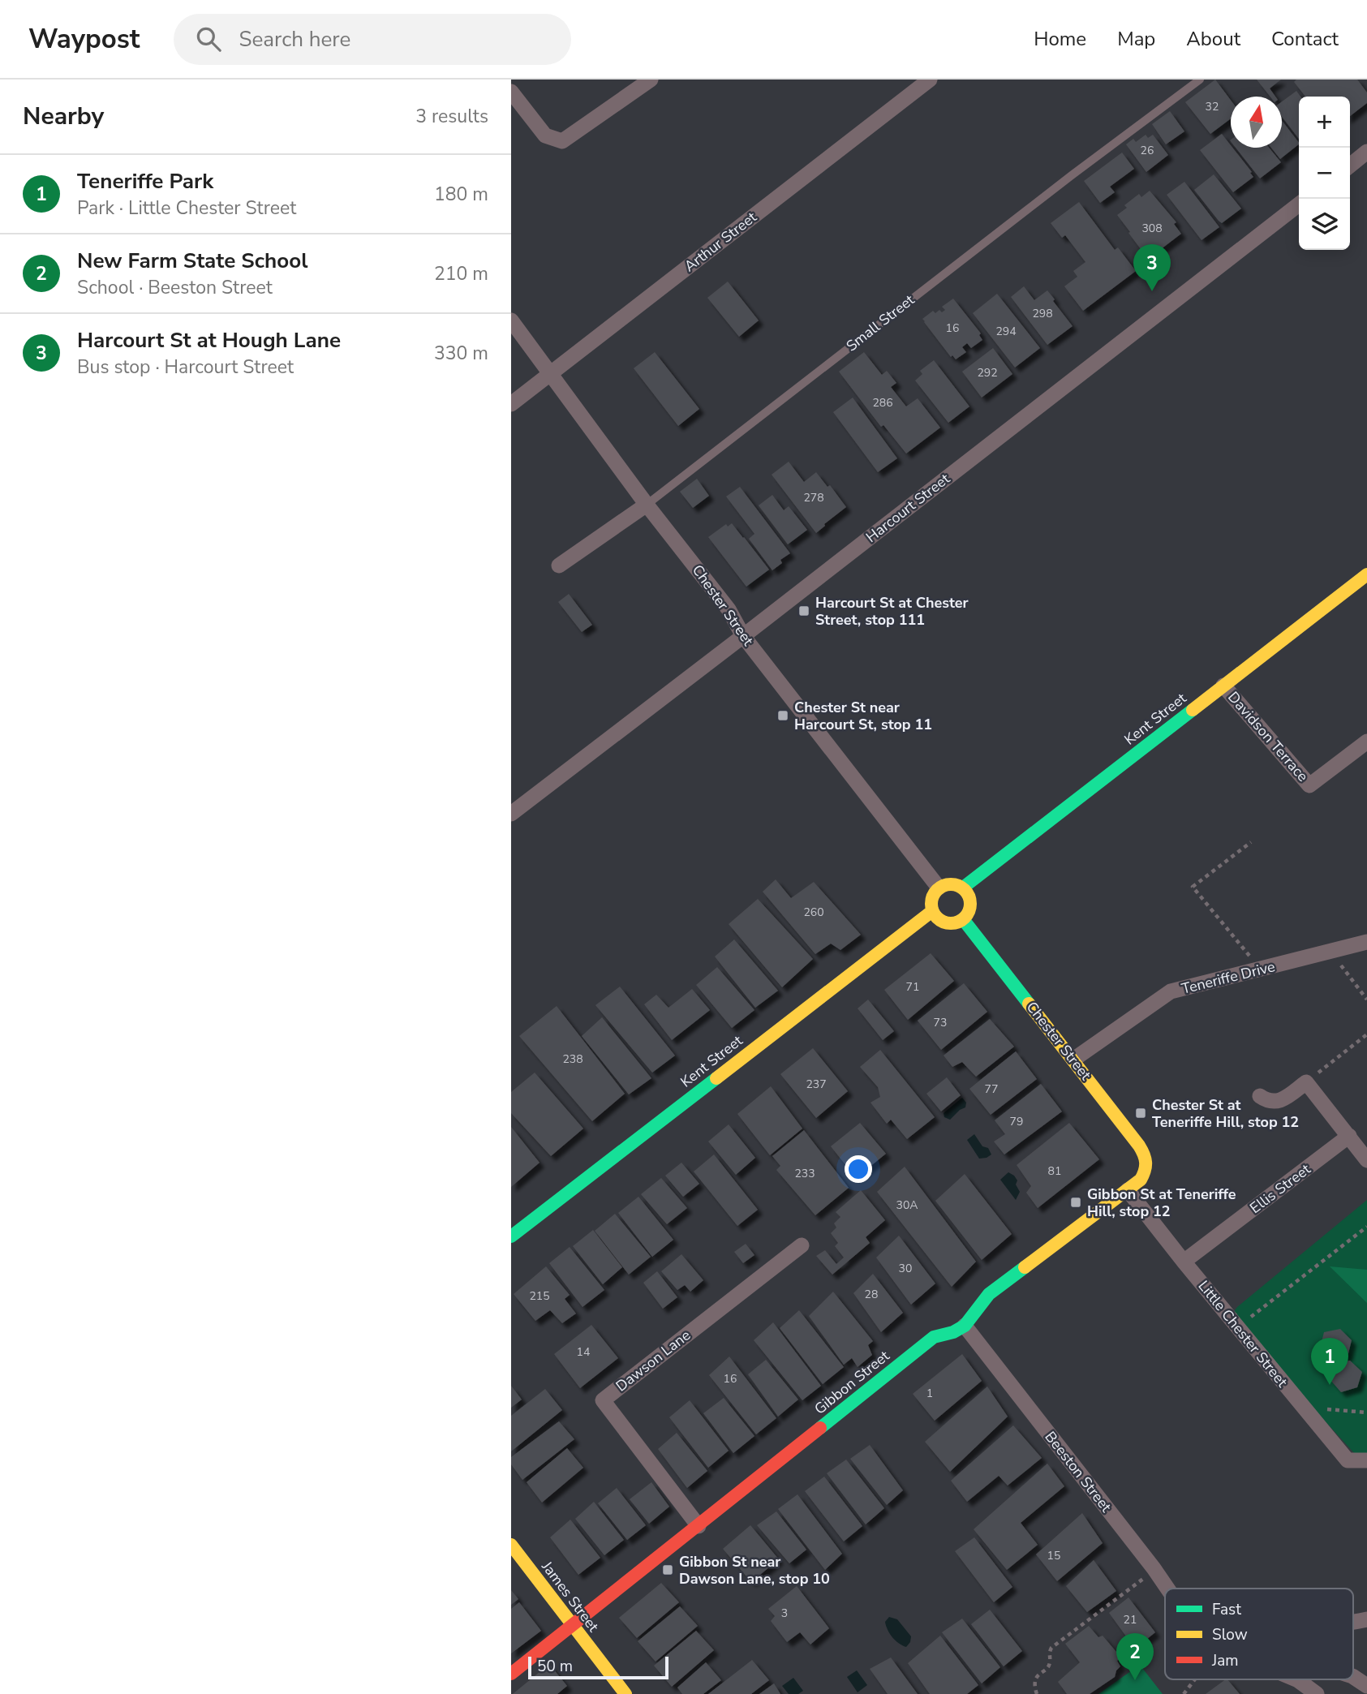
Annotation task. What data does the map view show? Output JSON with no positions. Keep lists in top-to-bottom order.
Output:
{
  "streets": {
    "street": [
      "Arthur Street",
      "Small Street",
      "Harcourt Street",
      "Chester Street",
      "Kent Street",
      "Davidson Terrace",
      "Teneriffe Drive",
      "Ellis Street",
      "Little Chester Street",
      "Dawson Lane",
      "Gibbon Street",
      "Beeston Street",
      "James Street"
    ]
  },
  "crossings": [
    ["Arthur Street", "Chester Street"],
    ["Small Street", "Chester Street"],
    ["Harcourt Street", "Chester Street"],
    ["Chester Street", "Kent Street"],
    ["Chester Street", "Teneriffe Drive"],
    ["Chester Street", "Little Chester Street"],
    ["Kent Street", "Davidson Terrace"],
    ["Ellis Street", "Little Chester Street"],
    ["Dawson Lane", "Gibbon Street"],
    ["Gibbon Street", "Beeston Street"],
    ["Gibbon Street", "James Street"]
  ],
  "places": {
    "transit": [
      "Harcourt St at Chester Street, stop 111",
      "Chester St near Harcourt St, stop 11",
      "Chester St at Teneriffe Hill, stop 12",
      "Gibbon St at Teneriffe Hill, stop 12",
      "Gibbon St near Dawson Lane, stop 10"
    ]
  },
  "house_numbers": [
    "32",
    "26",
    "308",
    "298",
    "16",
    "294",
    "292",
    "286",
    "278",
    "260",
    "71",
    "73",
    "238",
    "237",
    "77",
    "79",
    "81",
    "233",
    "30A",
    "30",
    "28",
    "215",
    "14",
    "16",
    "1",
    "15",
    "3",
    "21"
  ],
  "legend": ["Fast", "Slow", "Jam"],
  "scale_bar": "50 m",
  "north": "top",
  "page": {
    "header": "Waypost",
    "search": "Search here",
    "nav": [
      "Home",
      "Map",
      "About",
      "Contact"
    ],
    "heading": ["Nearby", "3 results"],
    "map_buttons": ["+", "−"],
    "list": [
      {
        "mark": "1",
        "name": "Teneriffe Park",
        "note": "Park · Little Chester Street",
        "value": "180 m"
      },
      {
        "mark": "2",
        "name": "New Farm State School",
        "note": "School · Beeston Street",
        "value": "210 m"
      },
      {
        "mark": "3",
        "name": "Harcourt St at Hough Lane",
        "note": "Bus stop · Harcourt Street",
        "value": "330 m"
      }
    ],
    "pins": ["3", "1", "2"],
    "scale": "50 m"
  }
}
